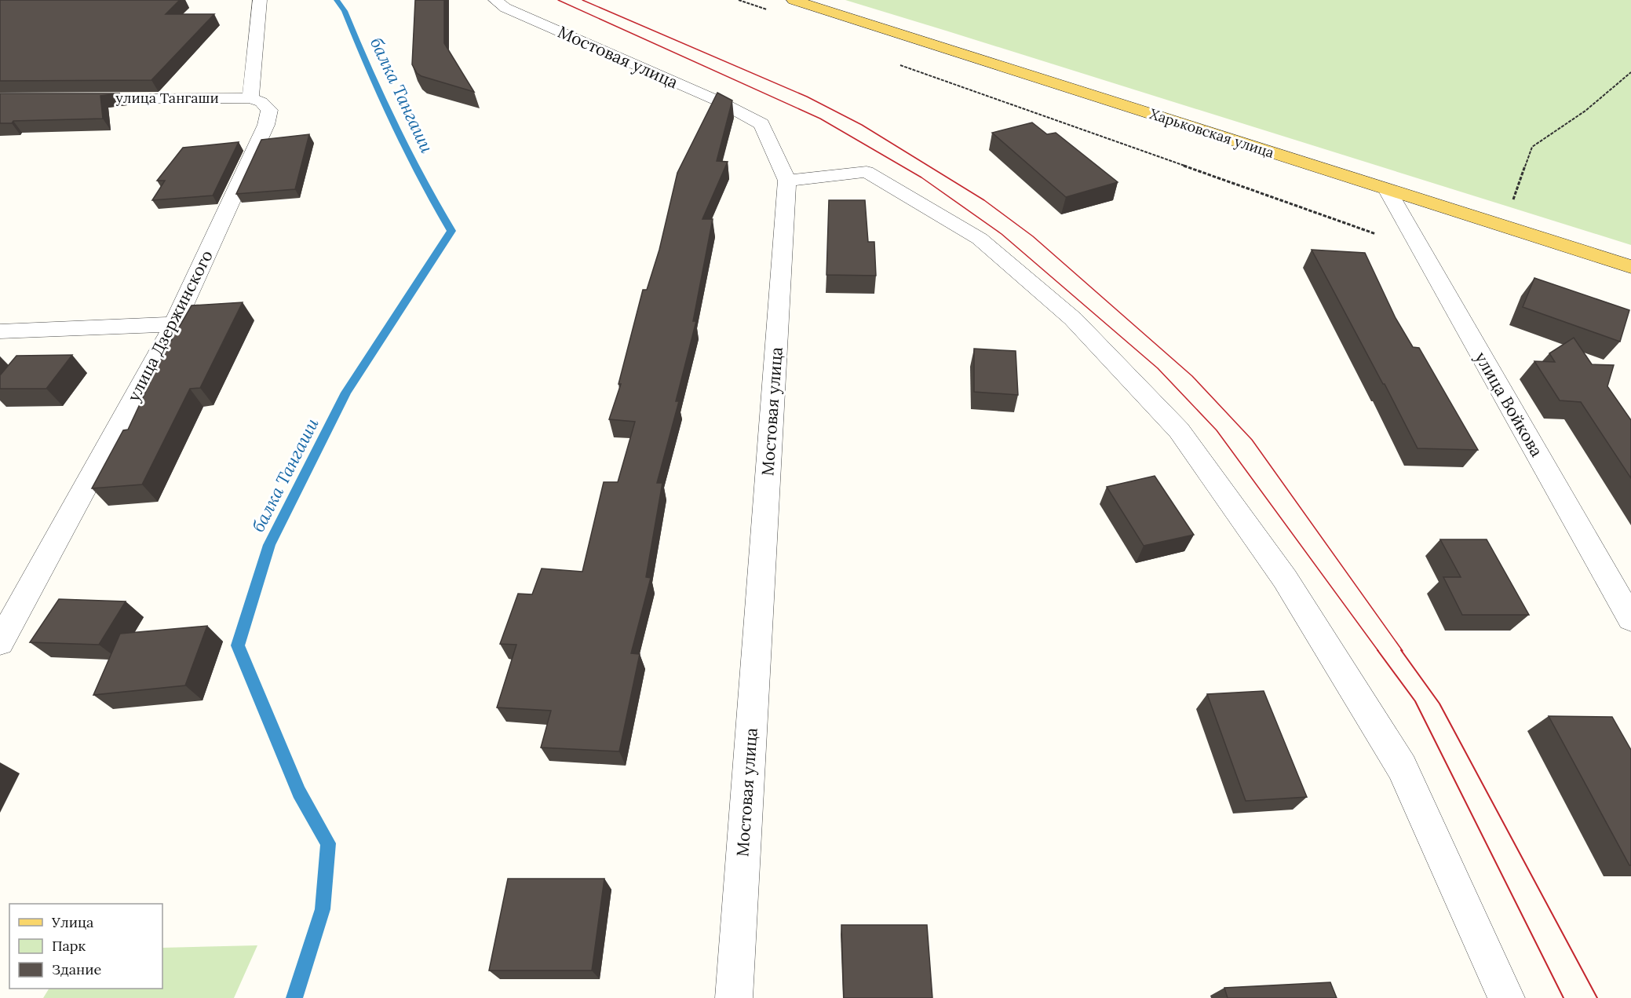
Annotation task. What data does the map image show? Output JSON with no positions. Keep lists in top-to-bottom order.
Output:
{
  "streets": {
    "main road": ["Харьковская улица"],
    "street": [
      "Мостовая улица",
      "улица Тангаши",
      "улица Дзержинского",
      "улица Войкова"
    ]
  },
  "crossings": [
    ["улица Тангаши", "улица Дзержинского"],
    ["Харьковская улица", "улица Войкова"]
  ],
  "water": ["балка Тангаши"],
  "legend": ["Улица", "Парк", "Здание"]
}
